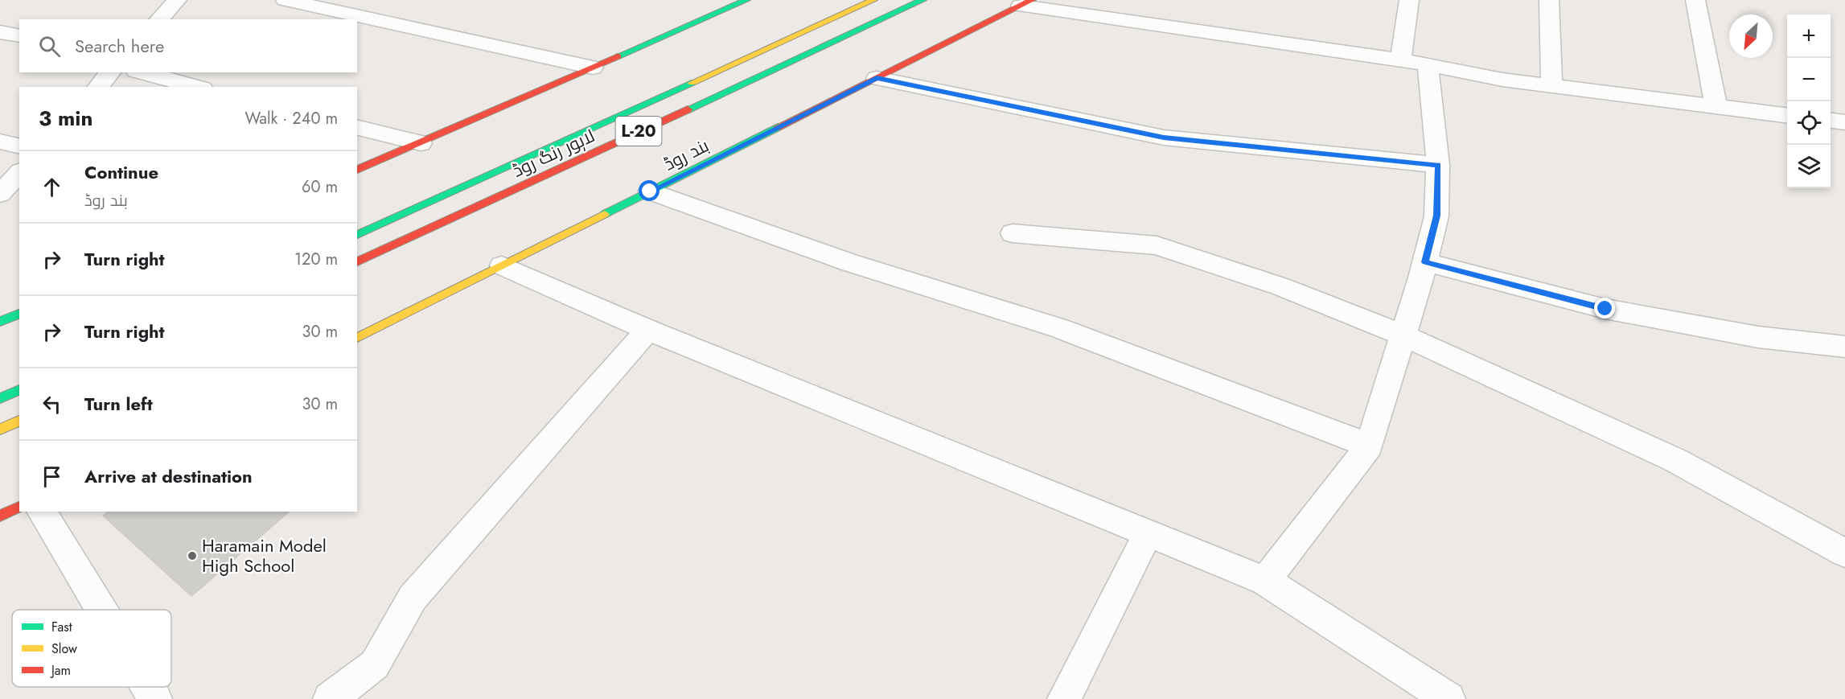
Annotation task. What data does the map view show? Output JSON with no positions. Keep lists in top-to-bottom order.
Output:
{
  "streets": {
    "main road": ["L-20", "لاہور رنگ روڈ", "بند روڈ"]
  },
  "places": ["Haramain Model High School"],
  "legend": ["Fast", "Slow", "Jam"],
  "north": "bottom left",
  "page": {
    "map_buttons": ["+", "−"],
    "search": "Search here",
    "heading": ["3 min", "Walk · 240 m"],
    "list": [
      ["Continue", "بند روڈ", "60 m"],
      ["Turn right", "120 m"],
      ["Turn right", "30 m"],
      ["Turn left", "30 m"],
      "Arrive at destination"
    ]
  }
}
